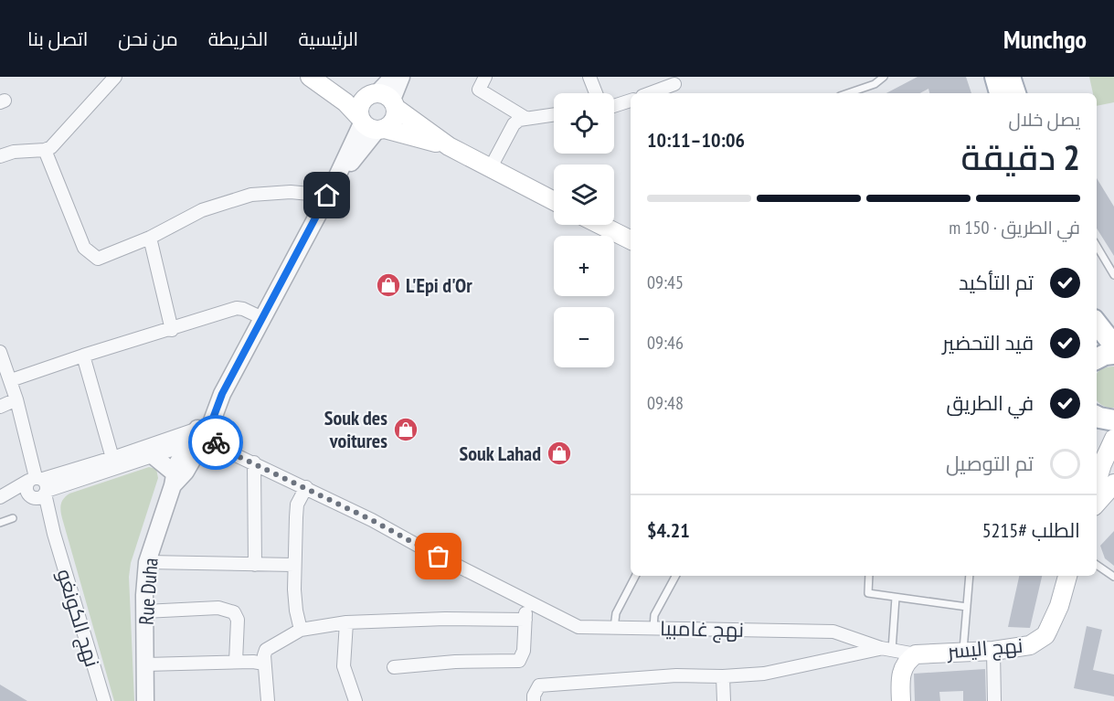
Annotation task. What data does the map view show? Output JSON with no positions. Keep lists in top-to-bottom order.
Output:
{
  "streets": {
    "main road": ["نهج اليسر"],
    "street": ["Rue Duha", "نهج الكونغو", "نهج غامبيا"]
  },
  "crossings": [
    ["Rue Duha", "نهج غامبيا"]
  ],
  "places": {
    "shop": ["L'Epi d'Or", "Souk des voitures", "Souk Lahad"]
  },
  "page": {
    "header": "Munchgo",
    "nav": [
      "الرئيسية",
      "الخريطة",
      "من نحن",
      "اتصل بنا"
    ],
    "map_buttons": ["+", "−"],
    "heading": ["2 دقيقة", "يصل خلال", "10:06–10:11"],
    "panel": ["الطلب #5215", "$4.21"],
    "bar": "في الطريق · 150 m",
    "list": [
      ["تم التأكيد", "09:45"],
      ["قيد التحضير", "09:46"],
      ["في الطريق", "09:48"],
      "تم التوصيل"
    ]
  }
}
